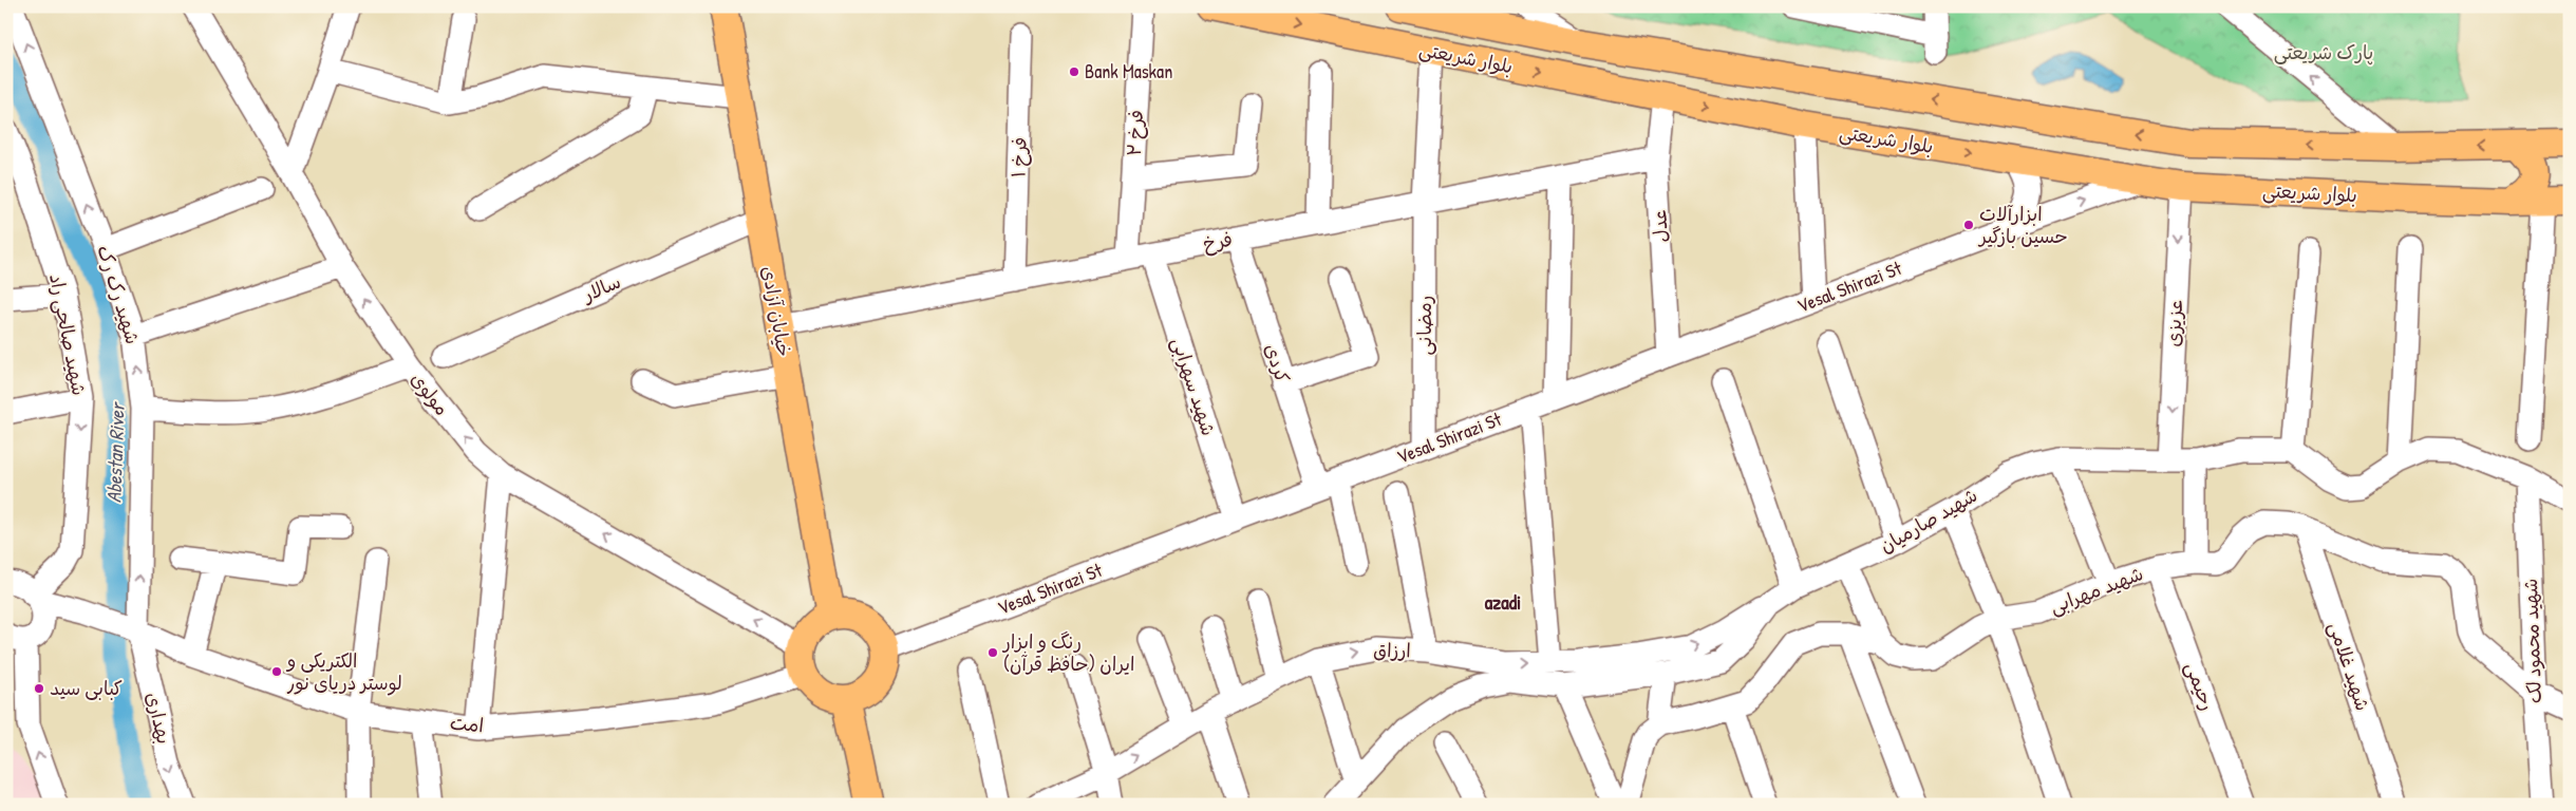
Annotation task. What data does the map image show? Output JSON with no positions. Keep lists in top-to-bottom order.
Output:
{
  "streets": {
    "main road": ["بلوار شریعتی", "خیابان آزادی"],
    "street": [
      "فرخ ۲",
      "فرخ ۱",
      "عدل",
      "فرخ",
      "Vesal Shirazi St",
      "سالار",
      "شهید رک رک",
      "عزیزی",
      "رمضانی",
      "شهید صالحی راد",
      "کردی",
      "شهید سهرابی",
      "مولوی",
      "شهید صارمیان",
      "شهید مهرابی",
      "شهید محمود لک",
      "ارزاق",
      "شهید غلامی",
      "رحیمی",
      "بهداری",
      "امت"
    ]
  },
  "crossings": [
    ["بلوار شریعتی", "عدل"],
    ["بلوار شریعتی", "Vesal Shirazi St"],
    ["بلوار شریعتی", "عزیزی"],
    ["بلوار شریعتی", "رمضانی"],
    ["فرخ ۲", "فرخ"],
    ["فرخ ۱", "فرخ"],
    ["عدل", "فرخ"],
    ["عدل", "Vesal Shirazi St"],
    ["فرخ", "خیابان آزادی"],
    ["فرخ", "رمضانی"],
    ["فرخ", "کردی"],
    ["فرخ", "شهید سهرابی"],
    ["Vesal Shirazi St", "خیابان آزادی"],
    ["Vesal Shirazi St", "رمضانی"],
    ["Vesal Shirazi St", "کردی"],
    ["Vesal Shirazi St", "شهید سهرابی"],
    ["Vesal Shirazi St", "مولوی"],
    ["Vesal Shirazi St", "امت"],
    ["سالار", "خیابان آزادی"],
    ["شهید رک رک", "بهداری"],
    ["شهید رک رک", "امت"],
    ["خیابان آزادی", "مولوی"],
    ["خیابان آزادی", "امت"],
    ["عزیزی", "شهید صارمیان"],
    ["شهید صالحی راد", "امت"],
    ["مولوی", "امت"],
    ["شهید صارمیان", "ارزاق"],
    ["شهید مهرابی", "شهید محمود لک"],
    ["شهید مهرابی", "شهید غلامی"],
    ["شهید مهرابی", "رحیمی"],
    ["بهداری", "امت"]
  ],
  "one_way": ["شهید رک رک", "مولوی", "ارزاق"],
  "districts": ["azadi"],
  "water": ["Abestan River"],
  "parks": ["پارک شریعتی"],
  "places": [
    "Bank Maskan",
    "ابزارآلات حسین بازگیر",
    "رنگ و ابزار ایران (حافظ قرآن)",
    "الکتریکی و لوستر دریای نور",
    "کبابی سید"
  ]
}
